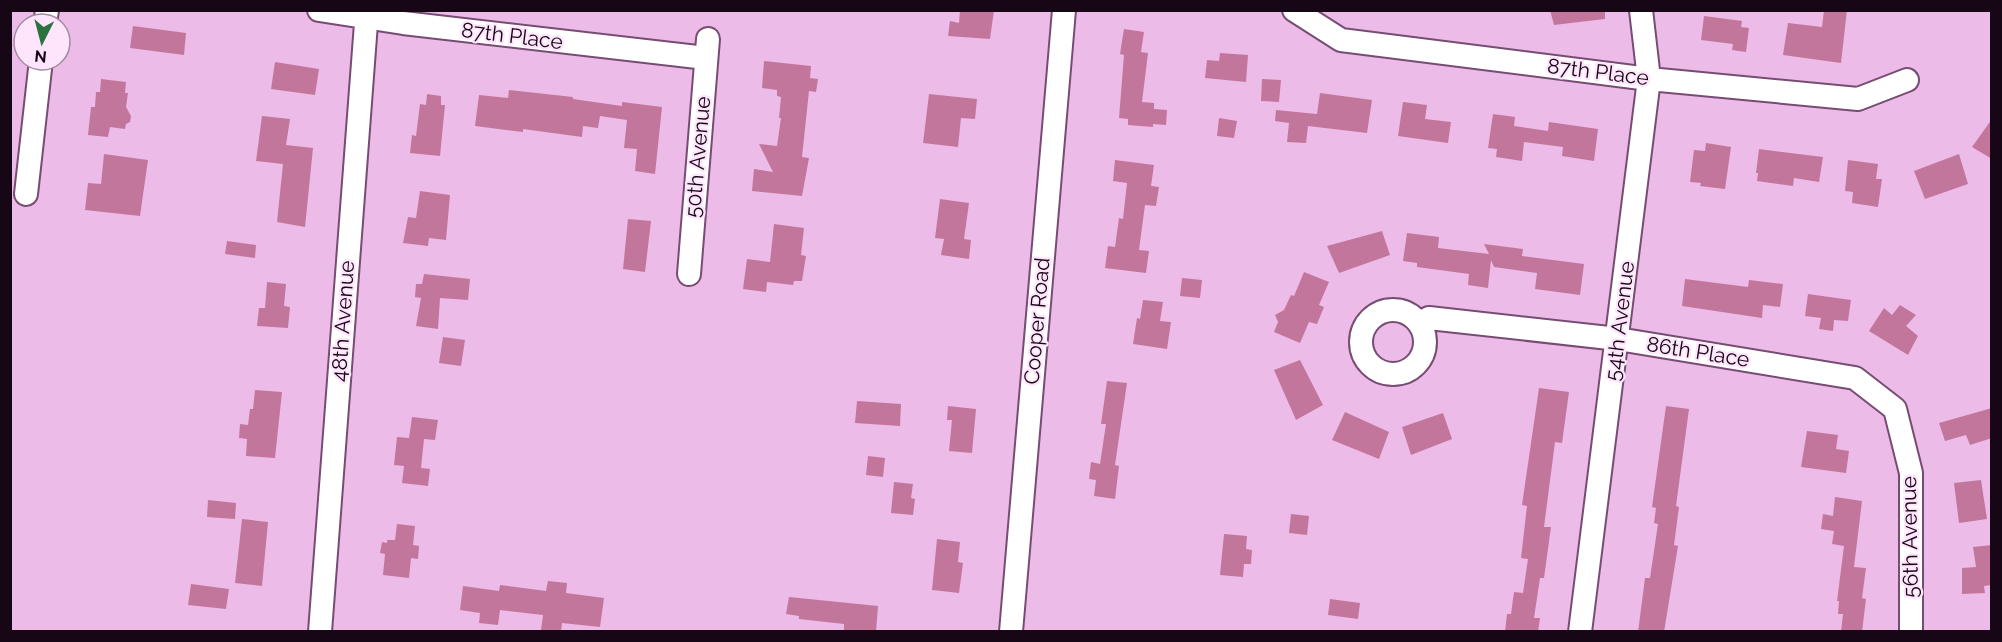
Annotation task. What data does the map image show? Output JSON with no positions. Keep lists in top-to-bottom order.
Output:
{
  "streets": {
    "street": [
      "87th Place",
      "50th Avenue",
      "48th Avenue",
      "Cooper Road",
      "54th Avenue",
      "86th Place",
      "56th Avenue"
    ]
  },
  "crossings": [
    ["87th Place", "50th Avenue"],
    ["87th Place", "48th Avenue"],
    ["87th Place", "54th Avenue"],
    ["54th Avenue", "86th Place"],
    ["86th Place", "56th Avenue"]
  ],
  "north": "bottom"
}
